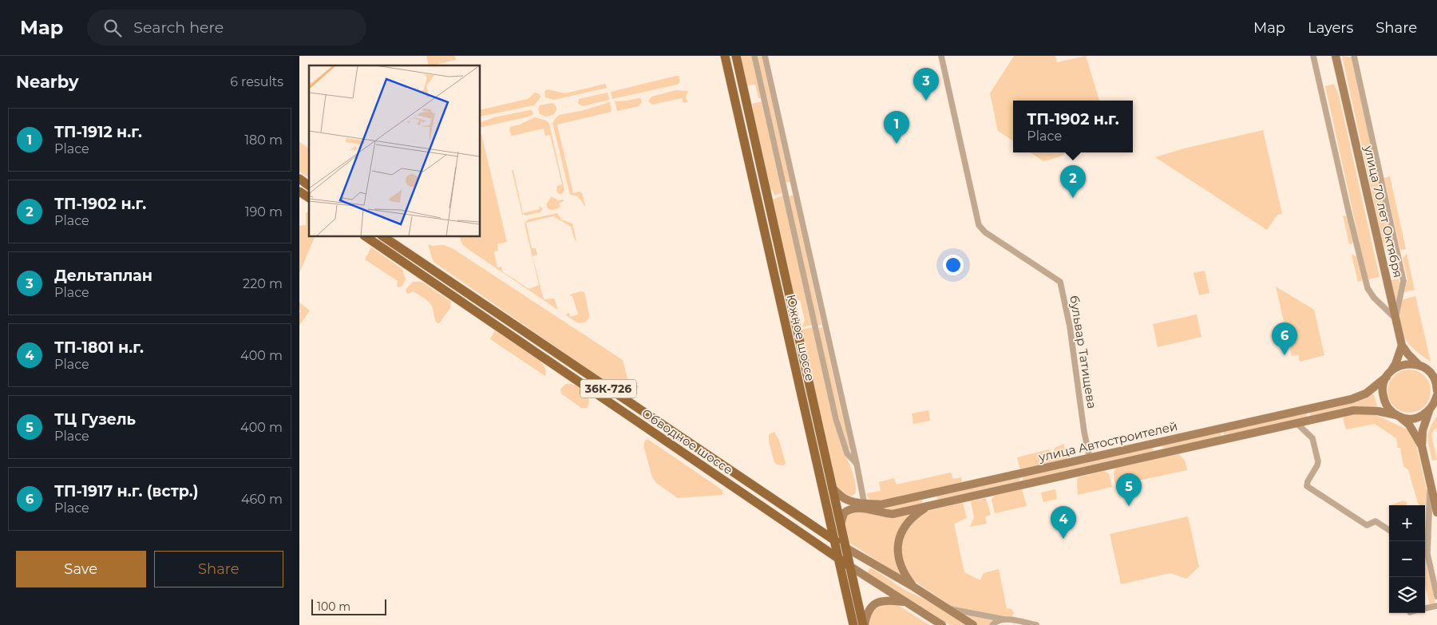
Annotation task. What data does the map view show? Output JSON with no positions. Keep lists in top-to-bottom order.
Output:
{
  "streets": {
    "main road": [
      "улица 70 лет Октября",
      "Южное шоссе",
      "36К-726",
      "Обводное шоссе",
      "улица Автостроителей"
    ],
    "street": ["бульвар Татищева"]
  },
  "crossings": [
    ["Южное шоссе", "Обводное шоссе"],
    ["Южное шоссе", "улица Автостроителей"],
    ["бульвар Татищева", "улица Автостроителей"]
  ],
  "scale_bar": "100 m",
  "page": {
    "header": "Map",
    "search": "Search here",
    "nav": ["Map", "Layers", "Share"],
    "heading": ["Nearby", "6 results"],
    "pins": [
      "3",
      "1",
      "2",
      "6",
      "5",
      "4"
    ],
    "popup": ["ТП-1902 н.г.", "Place"],
    "list": [
      {
        "mark": "1",
        "name": "ТП-1912 н.г.",
        "note": "Place",
        "value": "180 m"
      },
      {
        "mark": "2",
        "name": "ТП-1902 н.г.",
        "note": "Place",
        "value": "190 m"
      },
      {
        "mark": "3",
        "name": "Дельтаплан",
        "note": "Place",
        "value": "220 m"
      },
      {
        "mark": "4",
        "name": "ТП-1801 н.г.",
        "note": "Place",
        "value": "400 m"
      },
      {
        "mark": "5",
        "name": "ТЦ Гузель",
        "note": "Place",
        "value": "400 m"
      },
      {
        "mark": "6",
        "name": "ТП-1917 н.г. (встр.)",
        "note": "Place",
        "value": "460 m"
      }
    ],
    "map_buttons": ["+", "−"],
    "buttons": ["Save", "Share"],
    "scale": "100 m"
  }
}
